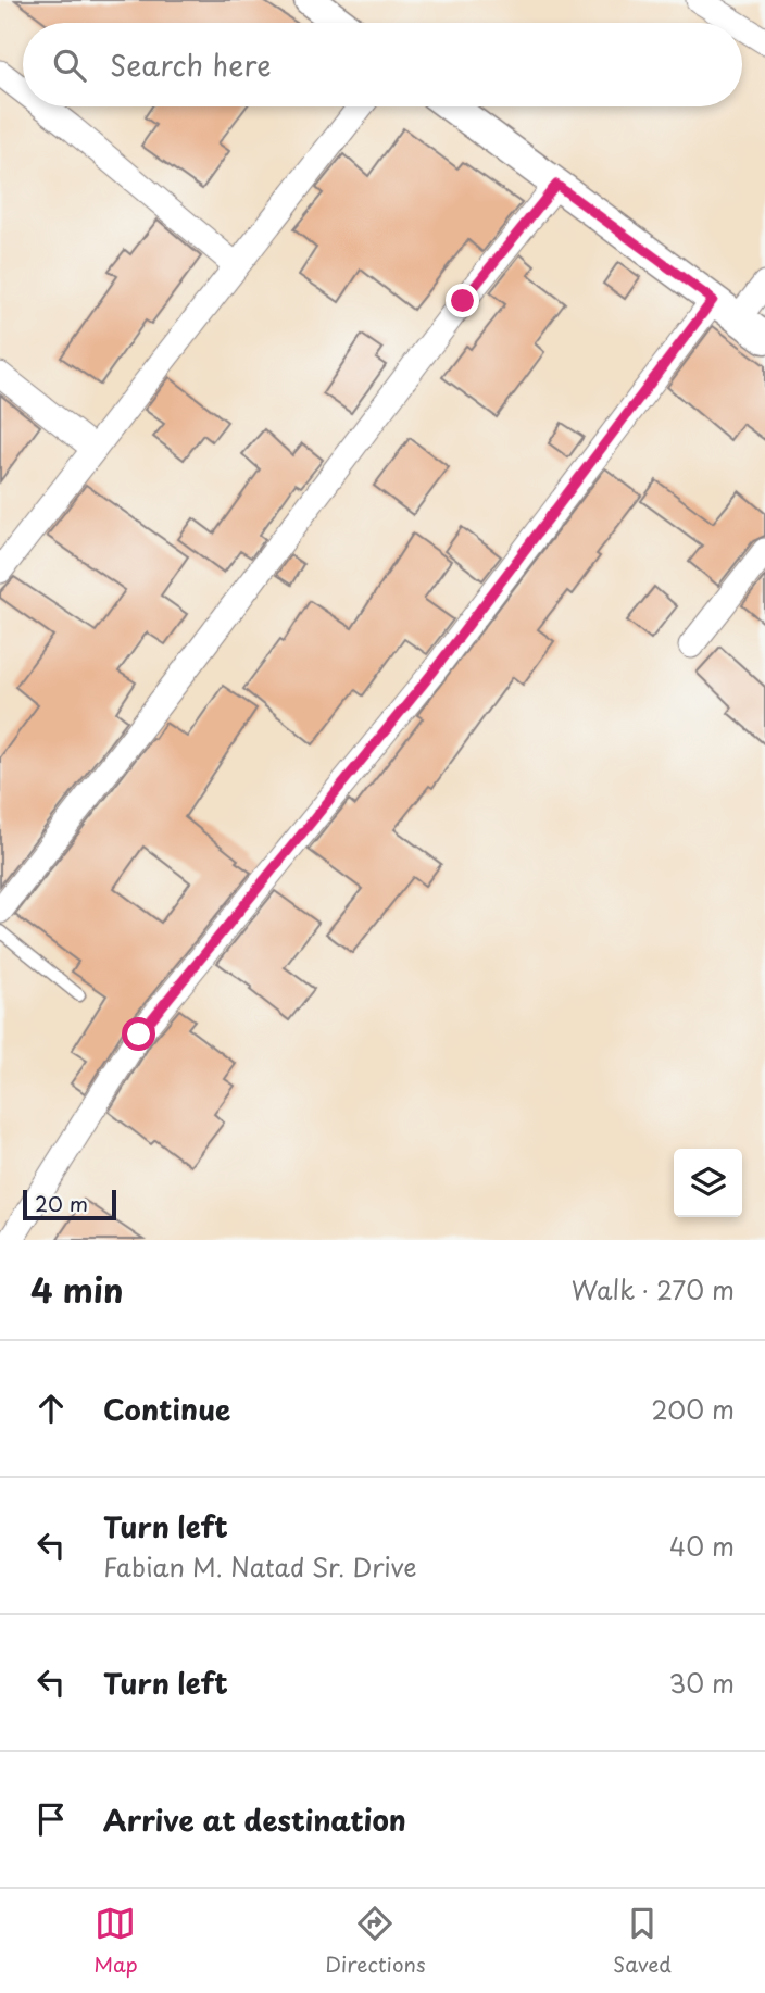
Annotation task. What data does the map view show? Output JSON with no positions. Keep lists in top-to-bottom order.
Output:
{
  "scale_bar": "20 m",
  "page": {
    "search": "Search here",
    "scale": "20 m",
    "heading": ["4 min", "Walk · 270 m"],
    "list": [
      ["Continue", "200 m"],
      ["Turn left", "Fabian M. Natad Sr. Drive", "40 m"],
      ["Turn left", "30 m"],
      "Arrive at destination"
    ],
    "nav": ["Map", "Directions", "Saved"]
  }
}
